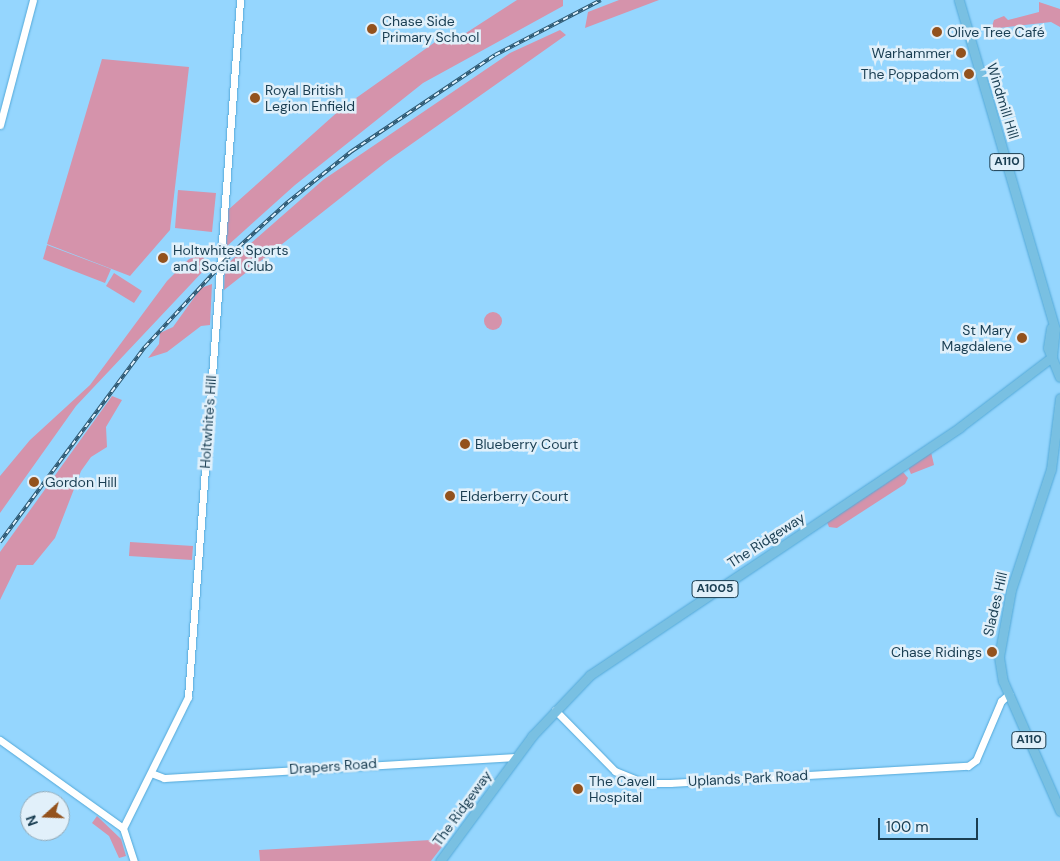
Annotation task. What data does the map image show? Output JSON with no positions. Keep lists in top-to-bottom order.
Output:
{
  "streets": {
    "main road": [
      "Windmill Hill",
      "A110",
      "The Ridgeway",
      "A1005",
      "Slades Hill"
    ],
    "street": ["Holtwhite's Hill", "Drapers Road", "Uplands Park Road"]
  },
  "crossings": [
    ["Windmill Hill", "A110"],
    ["Windmill Hill", "The Ridgeway"],
    ["A110", "The Ridgeway"],
    ["Holtwhite's Hill", "Drapers Road"],
    ["The Ridgeway", "Drapers Road"],
    ["The Ridgeway", "Uplands Park Road"],
    ["Slades Hill", "Uplands Park Road"]
  ],
  "places": [
    "Chase Side Primary School",
    "Olive Tree Café",
    "Warhammer",
    "The Poppadom",
    "Royal British Legion Enfield",
    "Holtwhites Sports and Social Club",
    "St Mary Magdalene",
    "Blueberry Court",
    "Gordon Hill",
    "Elderberry Court",
    "Chase Ridings",
    "The Cavell Hospital"
  ],
  "scale_bar": "100 m",
  "north": "left"
}
